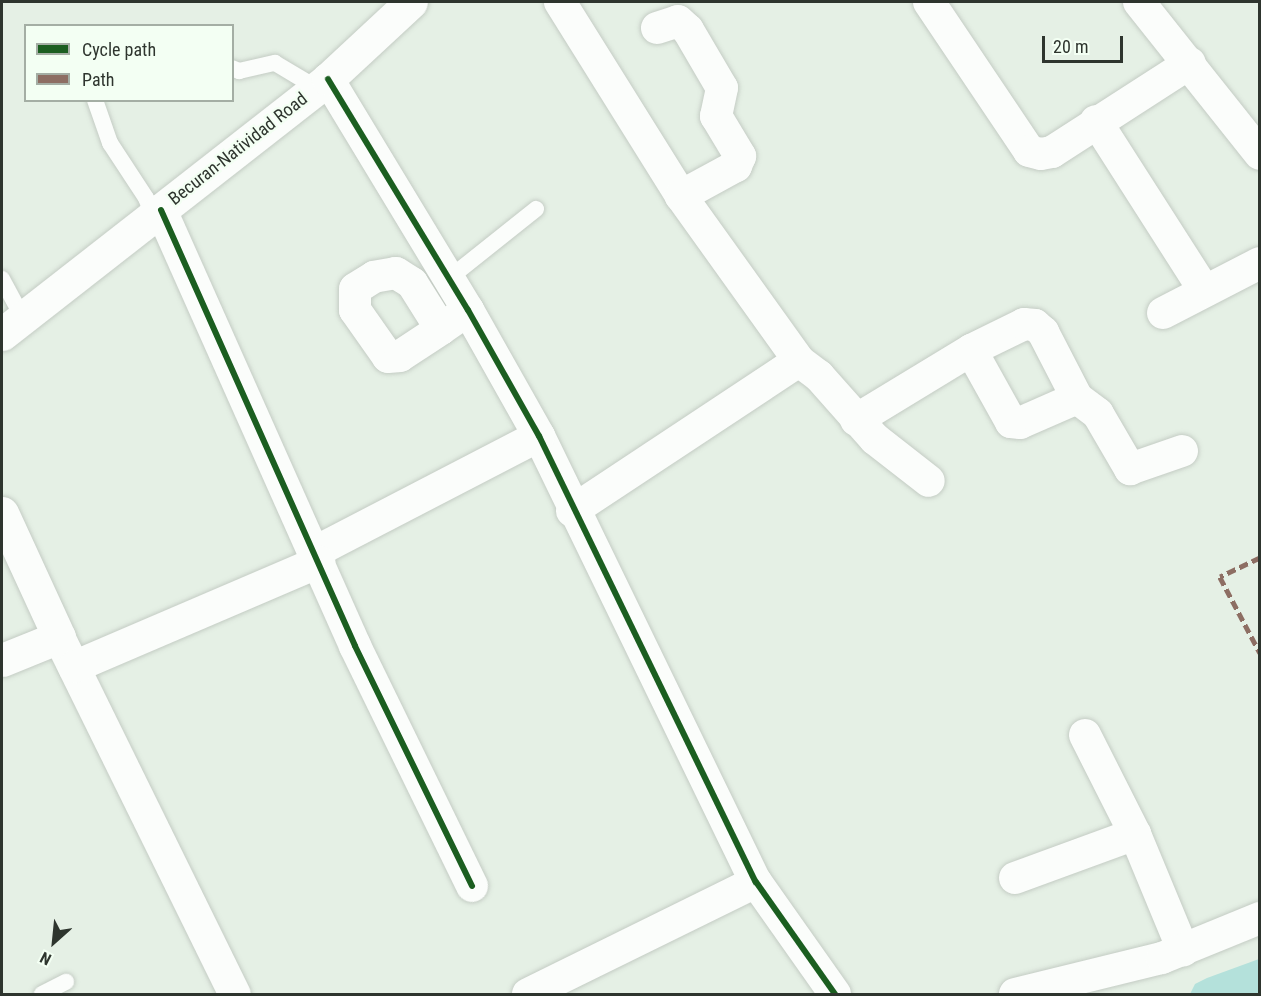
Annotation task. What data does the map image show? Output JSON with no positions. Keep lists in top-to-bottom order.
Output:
{
  "streets": {
    "street": ["Becuran-Natividad Road"]
  },
  "legend": ["Cycle path", "Path"],
  "scale_bar": "20 m",
  "north": "bottom left"
}
